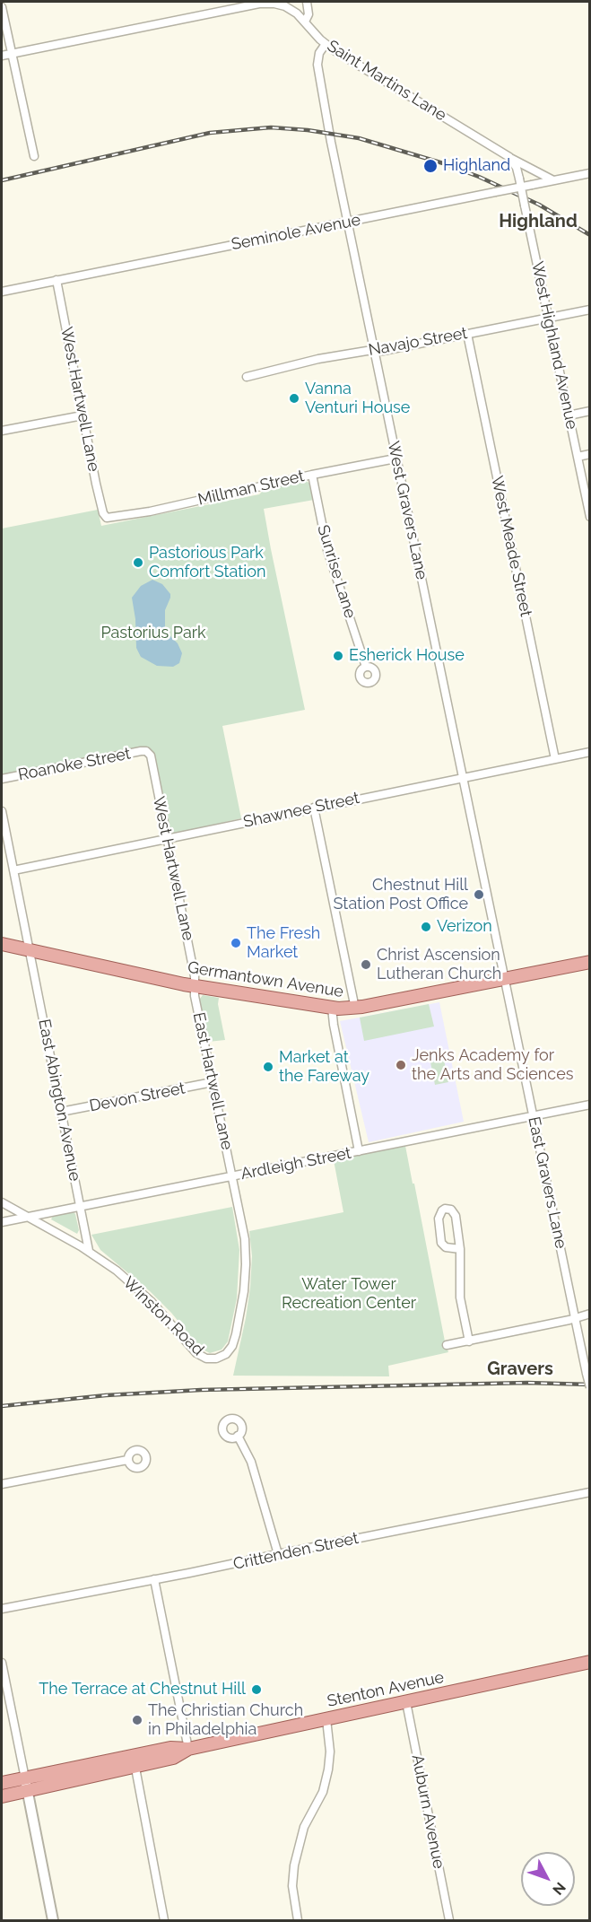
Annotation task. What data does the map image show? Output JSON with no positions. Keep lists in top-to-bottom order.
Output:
{
  "streets": {
    "main road": ["Germantown Avenue", "Stenton Avenue"],
    "street": [
      "Saint Martins Lane",
      "Seminole Avenue",
      "Navajo Street",
      "West Highland Avenue",
      "West Hartwell Lane",
      "Millman Street",
      "West Gravers Lane",
      "West Meade Street",
      "Sunrise Lane",
      "Roanoke Street",
      "Shawnee Street",
      "East Hartwell Lane",
      "Devon Street",
      "East Abington Avenue",
      "Ardleigh Street",
      "East Gravers Lane",
      "Winston Road",
      "Crittenden Street",
      "Auburn Avenue"
    ]
  },
  "crossings": [
    ["Saint Martins Lane", "Seminole Avenue"],
    ["Saint Martins Lane", "West Gravers Lane"],
    ["Seminole Avenue", "West Highland Avenue"],
    ["Seminole Avenue", "West Hartwell Lane"],
    ["Seminole Avenue", "West Gravers Lane"],
    ["Navajo Street", "West Highland Avenue"],
    ["Navajo Street", "West Gravers Lane"],
    ["Navajo Street", "West Meade Street"],
    ["West Hartwell Lane", "Millman Street"],
    ["West Hartwell Lane", "Roanoke Street"],
    ["West Hartwell Lane", "Shawnee Street"],
    ["West Hartwell Lane", "Germantown Avenue"],
    ["West Hartwell Lane", "East Hartwell Lane"],
    ["Millman Street", "West Gravers Lane"],
    ["Millman Street", "Sunrise Lane"],
    ["West Gravers Lane", "Shawnee Street"],
    ["West Gravers Lane", "Germantown Avenue"],
    ["West Gravers Lane", "East Gravers Lane"],
    ["West Meade Street", "Shawnee Street"],
    ["Shawnee Street", "East Abington Avenue"],
    ["Germantown Avenue", "East Hartwell Lane"],
    ["Germantown Avenue", "East Abington Avenue"],
    ["Germantown Avenue", "East Gravers Lane"],
    ["East Hartwell Lane", "Devon Street"],
    ["East Hartwell Lane", "Ardleigh Street"],
    ["East Hartwell Lane", "Winston Road"],
    ["Devon Street", "East Abington Avenue"],
    ["East Abington Avenue", "Ardleigh Street"],
    ["East Abington Avenue", "Winston Road"],
    ["Ardleigh Street", "East Gravers Lane"],
    ["Ardleigh Street", "Winston Road"],
    ["Stenton Avenue", "Auburn Avenue"]
  ],
  "districts": ["Highland", "Gravers"],
  "parks": ["Pastorius Park", "Water Tower Recreation Center"],
  "places": [
    "Highland",
    "Vanna Venturi House",
    "Pastorious Park Comfort Station",
    "Esherick House",
    "Chestnut Hill Station Post Office",
    "Verizon",
    "The Fresh Market",
    "Christ Ascension Lutheran Church",
    "Jenks Academy for the Arts and Sciences",
    "Market at the Fareway",
    "The Terrace at Chestnut Hill",
    "The Christian Church in Philadelphia"
  ],
  "north": "bottom right"
}
